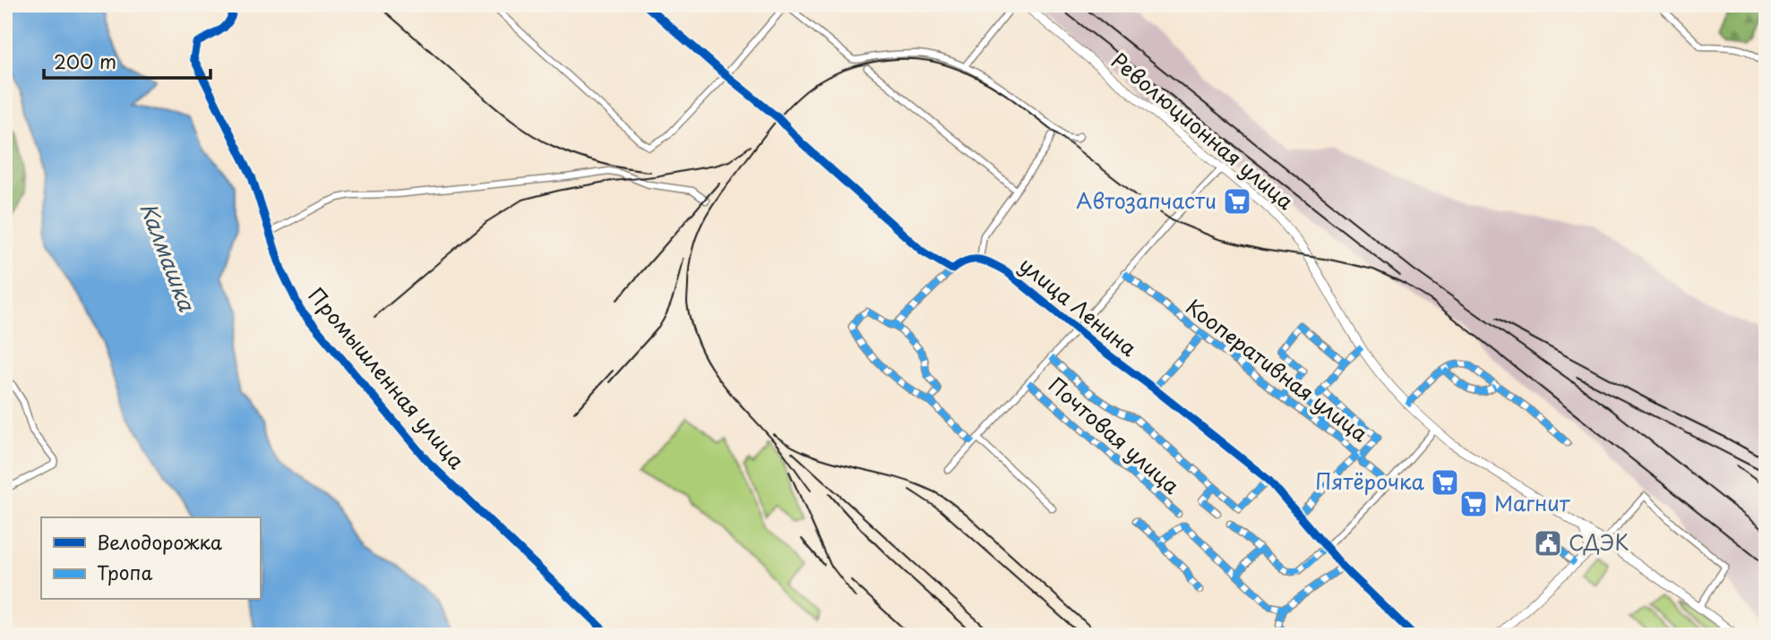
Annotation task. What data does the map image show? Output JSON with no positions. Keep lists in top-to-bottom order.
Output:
{
  "streets": {
    "main road": ["Революционная улица"],
    "street": [
      "улица Ленина",
      "Кооперативная улица",
      "Промышленная улица",
      "Почтовая улица"
    ]
  },
  "water": ["Калмашка"],
  "places": {
    "supermarket": ["Автозапчасти", "Пятёрочка", "Магнит"],
    "public building": ["СДЭК"]
  },
  "legend": ["Велодорожка", "Тропа"],
  "scale_bar": "200 m"
}
